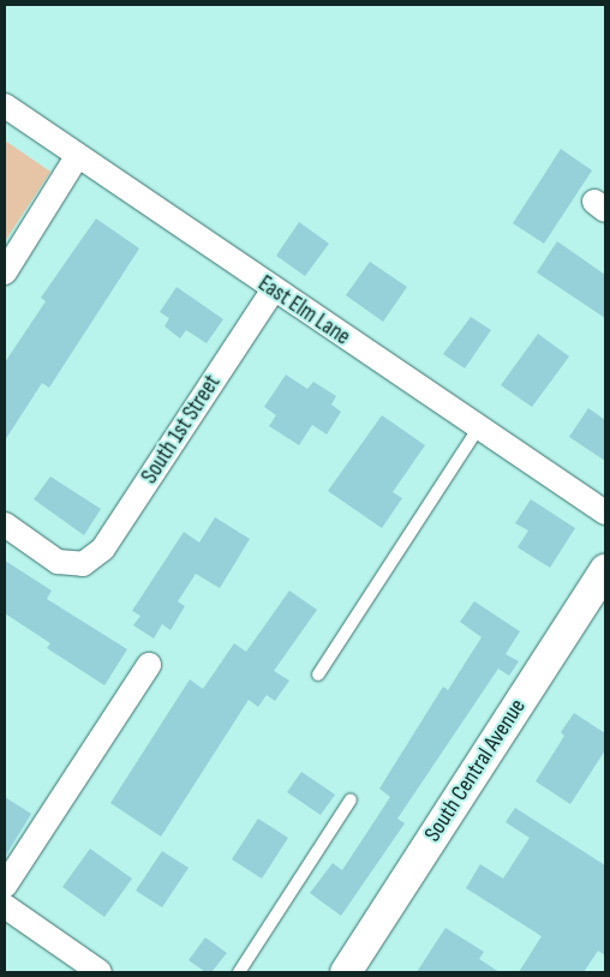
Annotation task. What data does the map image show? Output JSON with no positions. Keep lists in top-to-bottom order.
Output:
{
  "streets": {
    "street": ["East Elm Lane", "South 1st Street", "South Central Avenue"]
  },
  "crossings": [
    ["East Elm Lane", "South 1st Street"]
  ]
}
